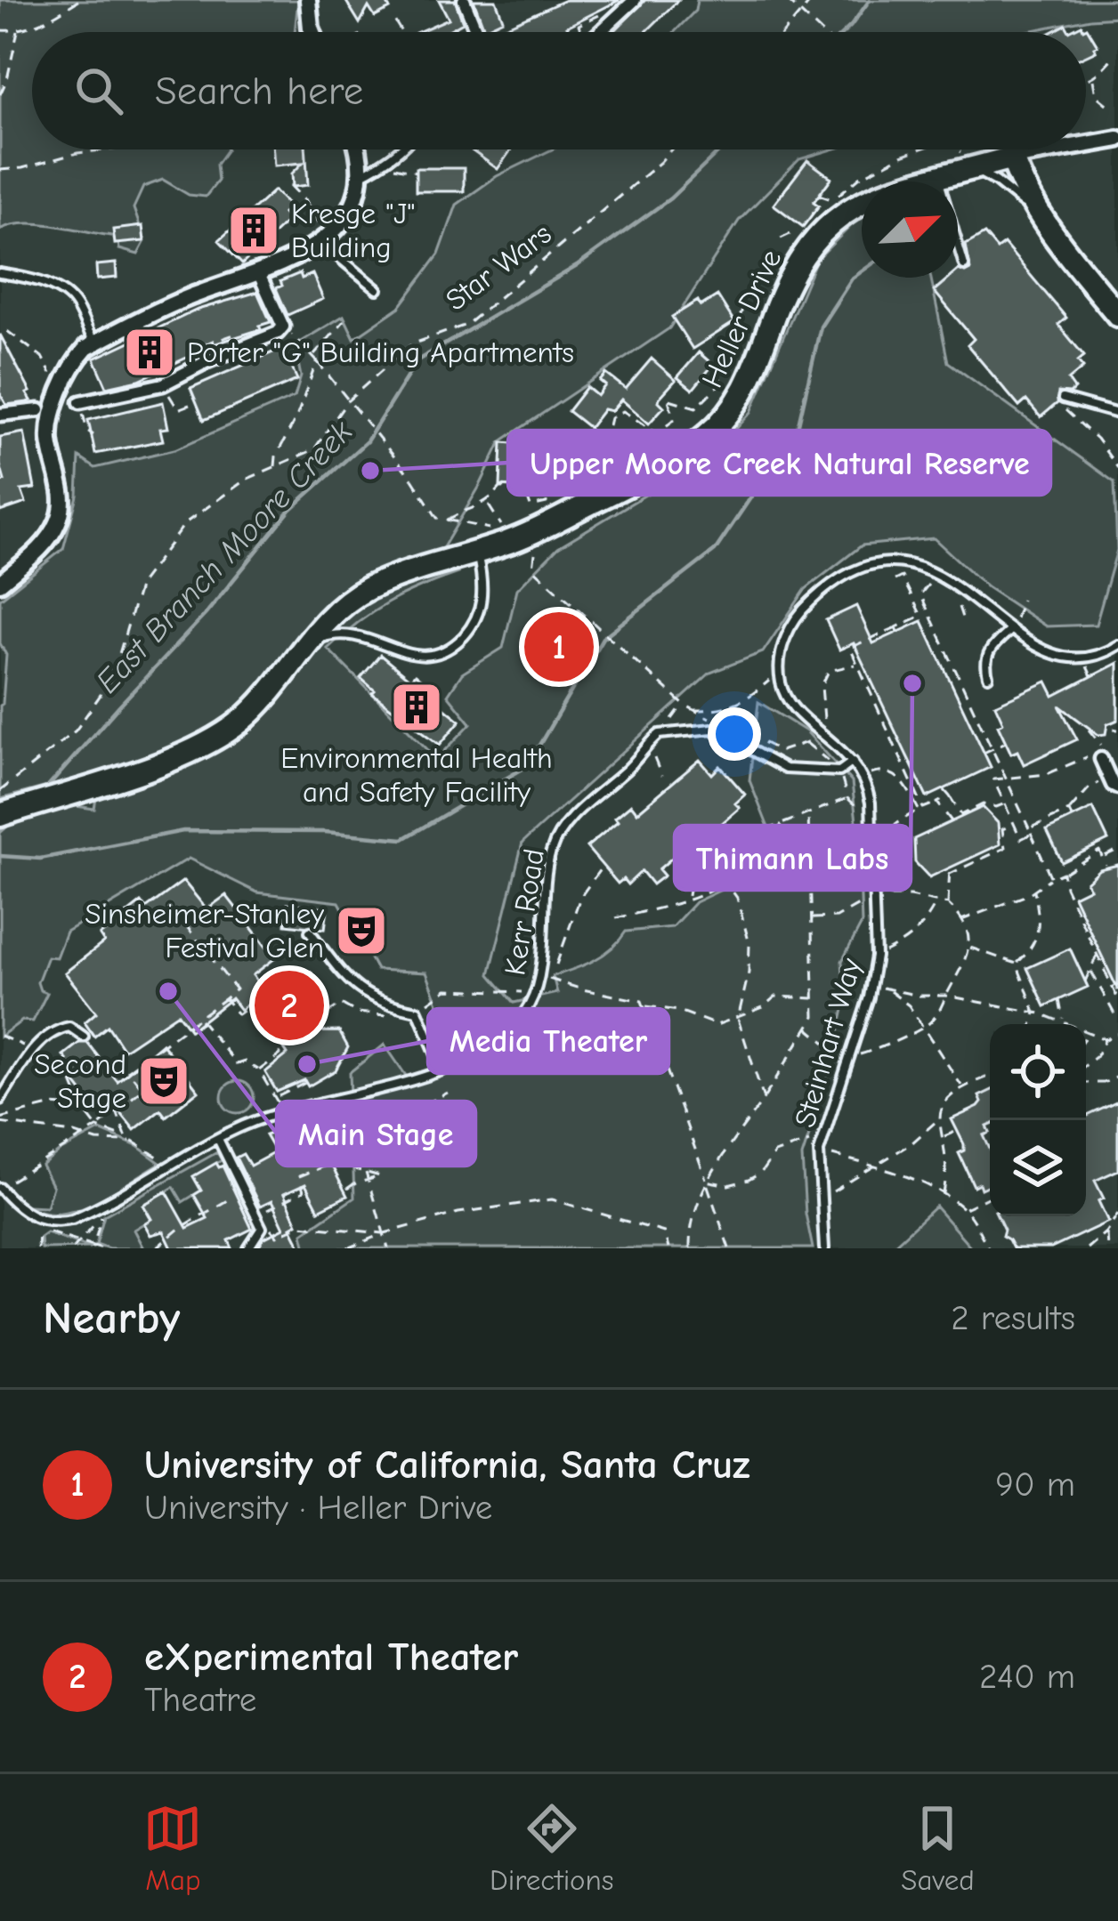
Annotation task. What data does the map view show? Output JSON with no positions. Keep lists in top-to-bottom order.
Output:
{
  "streets": {
    "main road": ["Heller Drive"],
    "lane": ["Kerr Road", "Steinhart Way"],
    "path": ["Star Wars"]
  },
  "water": ["East Branch Moore Creek"],
  "places": {
    "building": ["Kresge \"J\" Building", "Porter \"G\" Building Apartments", "Environmental Health and Safety Facility"],
    "other": [
      "Upper Moore Creek Natural Reserve",
      "Thimann Labs",
      "Main Stage",
      "Media Theater"
    ],
    "theatre": ["Sinsheimer-Stanley Festival Glen", "Second Stage"]
  },
  "north": "top right",
  "page": {
    "search": "Search here",
    "pins": ["1", "2"],
    "heading": ["Nearby", "2 results"],
    "list": [
      {
        "mark": "1",
        "name": "University of California, Santa Cruz",
        "note": "University · Heller Drive",
        "value": "90 m"
      },
      {
        "mark": "2",
        "name": "eXperimental Theater",
        "note": "Theatre",
        "value": "240 m"
      }
    ],
    "nav": ["Map", "Directions", "Saved"]
  }
}
